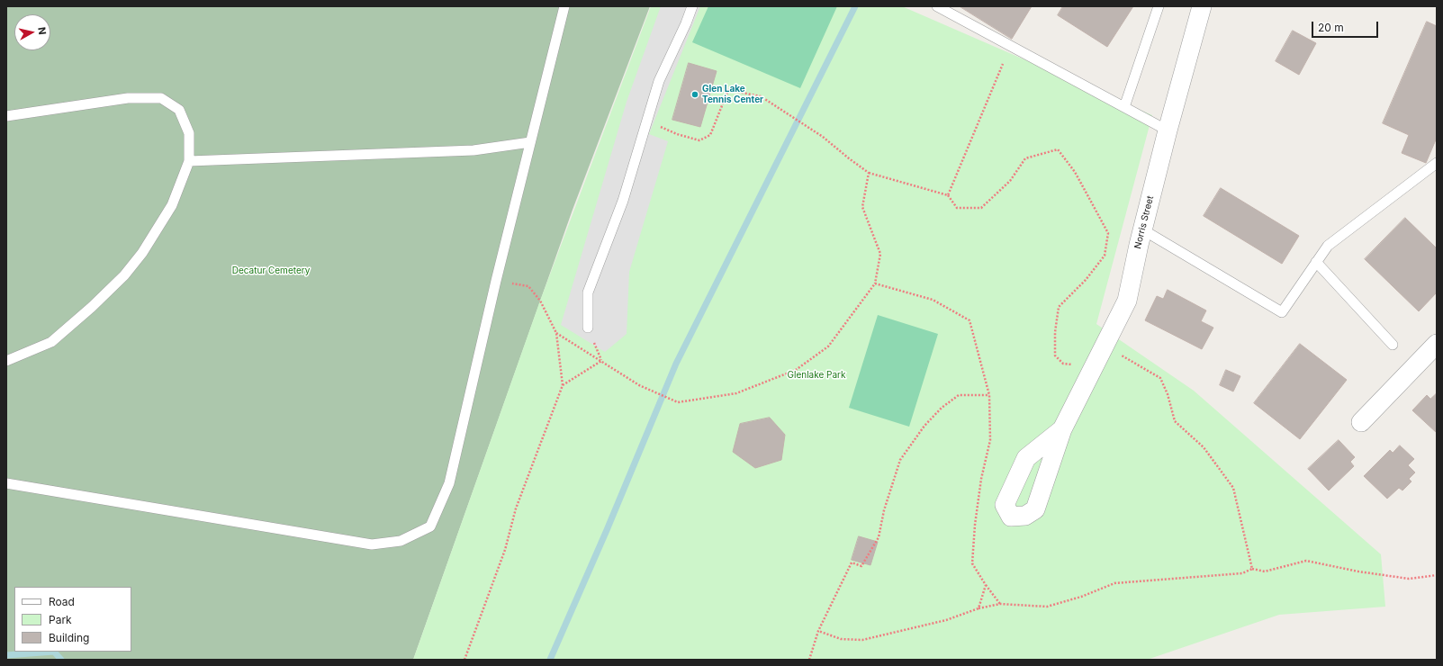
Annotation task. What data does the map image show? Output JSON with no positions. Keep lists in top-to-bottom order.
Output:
{
  "streets": {
    "street": ["Norris Street"]
  },
  "parks": ["Decatur Cemetery", "Glenlake Park"],
  "places": ["Glen Lake Tennis Center"],
  "legend": ["Road", "Park", "Building"],
  "scale_bar": "20 m",
  "north": "right"
}
